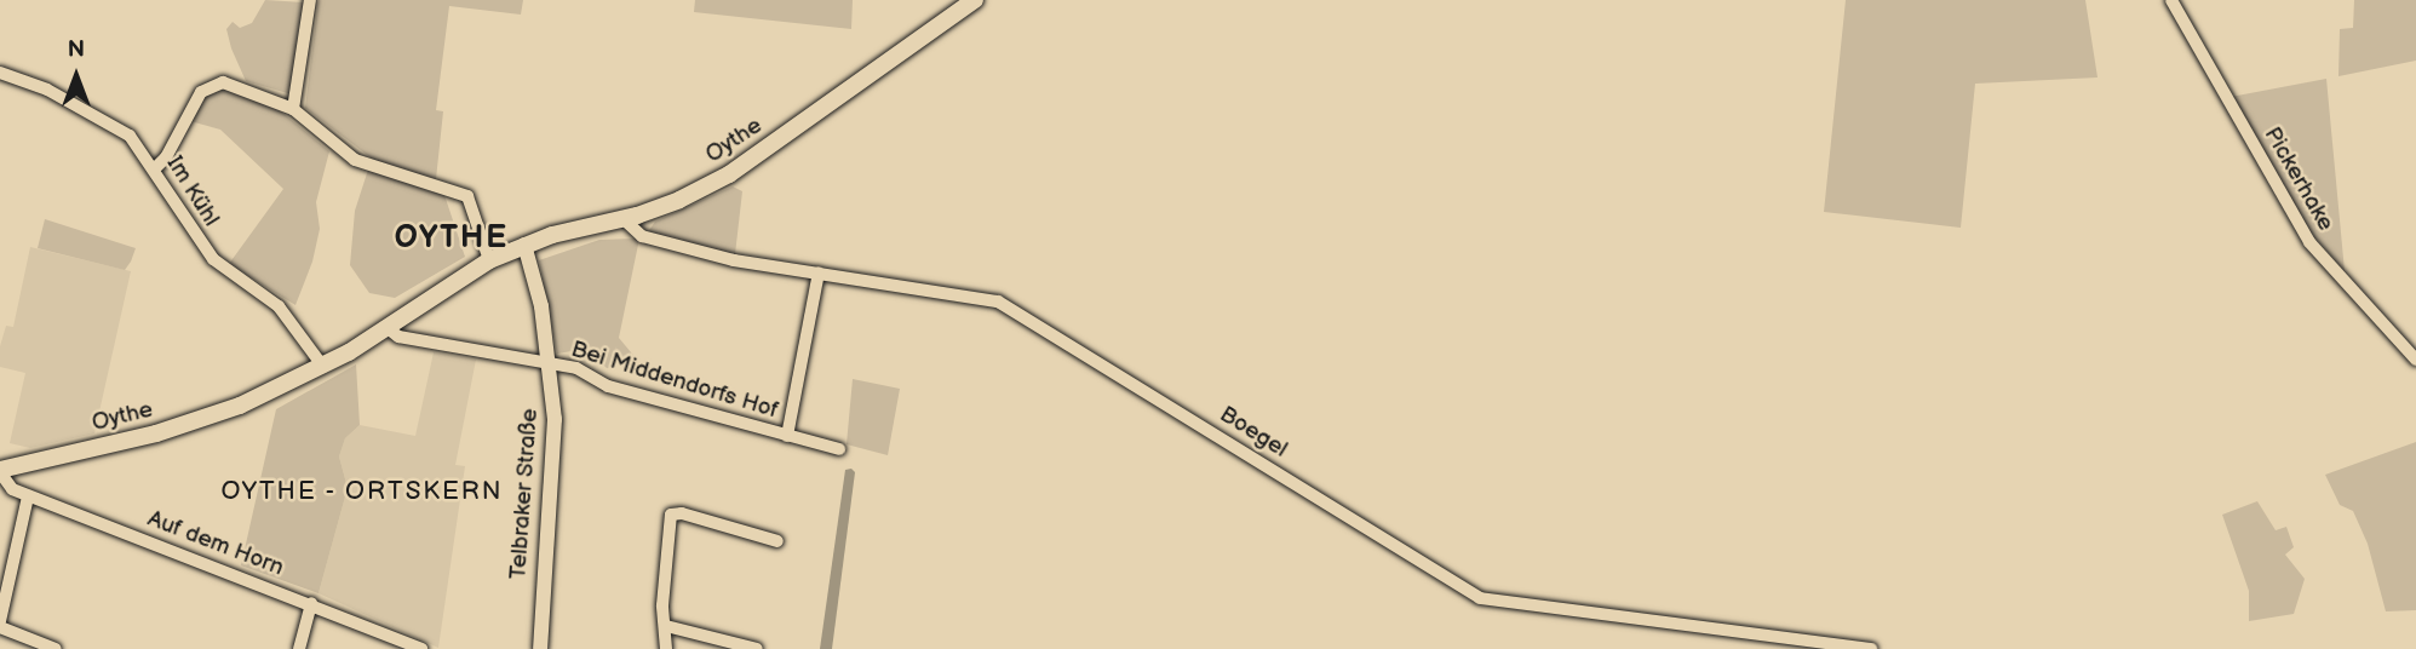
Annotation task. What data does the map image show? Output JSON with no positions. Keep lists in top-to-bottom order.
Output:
{
  "streets": {
    "main road": ["Oythe"],
    "street": [
      "Pickerhake",
      "Im Kühl",
      "Bei Middendorfs Hof",
      "Boegel",
      "Telbraker Straße",
      "Auf dem Horn"
    ]
  },
  "crossings": [
    ["Oythe", "Im Kühl"],
    ["Oythe", "Boegel"],
    ["Oythe", "Telbraker Straße"],
    ["Oythe", "Auf dem Horn"],
    ["Bei Middendorfs Hof", "Boegel"],
    ["Bei Middendorfs Hof", "Telbraker Straße"]
  ],
  "districts": ["OYTHE", "OYTHE - ORTSKERN"],
  "north": "top"
}
